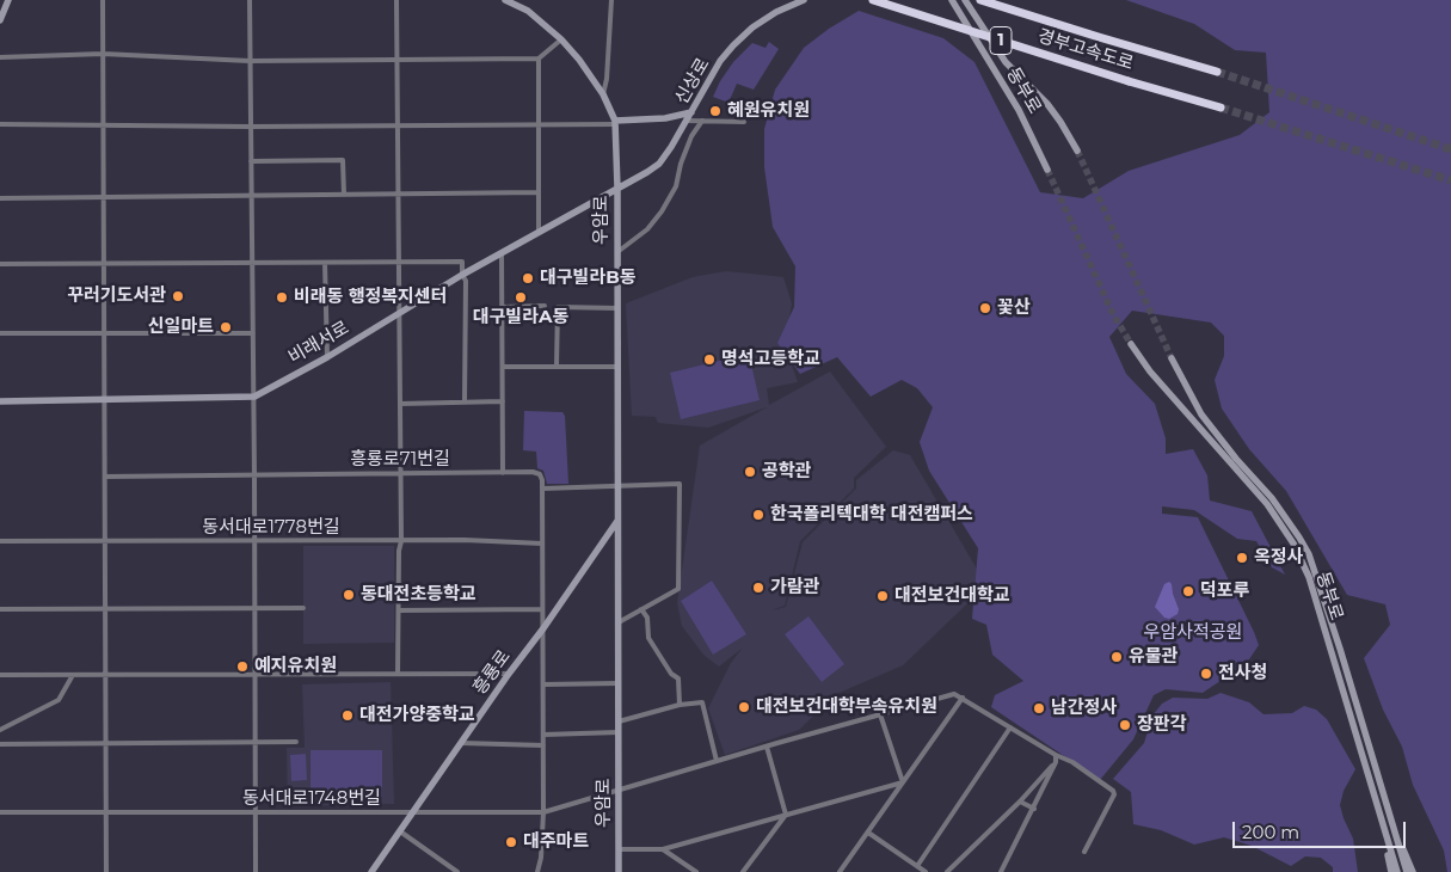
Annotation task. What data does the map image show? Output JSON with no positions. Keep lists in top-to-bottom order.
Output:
{
  "streets": {
    "highway": ["1", "경부고속도로"],
    "main road": [
      "신상로",
      "동부로",
      "우암로",
      "비래서로",
      "흥룡로"
    ],
    "street": ["흥룡로71번길", "동서대로1778번길", "동서대로1748번길"]
  },
  "crossings": [
    ["신상로", "우암로"],
    ["신상로", "비래서로"],
    ["우암로", "비래서로"],
    ["우암로", "흥룡로"],
    ["우암로", "동서대로1748번길"],
    ["흥룡로", "동서대로1748번길"]
  ],
  "parks": ["우암사적공원"],
  "places": [
    "혜원유치원",
    "대구빌라B동",
    "꾸러기도서관",
    "비래동 행정복지센터",
    "대구빌라A동",
    "꽃산",
    "신일마트",
    "명석고등학교",
    "공학관",
    "한국폴리텍대학 대전캠퍼스",
    "옥정사",
    "가람관",
    "덕포루",
    "동대전초등학교",
    "대전보건대학교",
    "유물관",
    "예지유치원",
    "전사청",
    "대전보건대학부속유치원",
    "남간정사",
    "대전가양중학교",
    "장판각",
    "대주마트"
  ],
  "scale_bar": "200 m"
}
